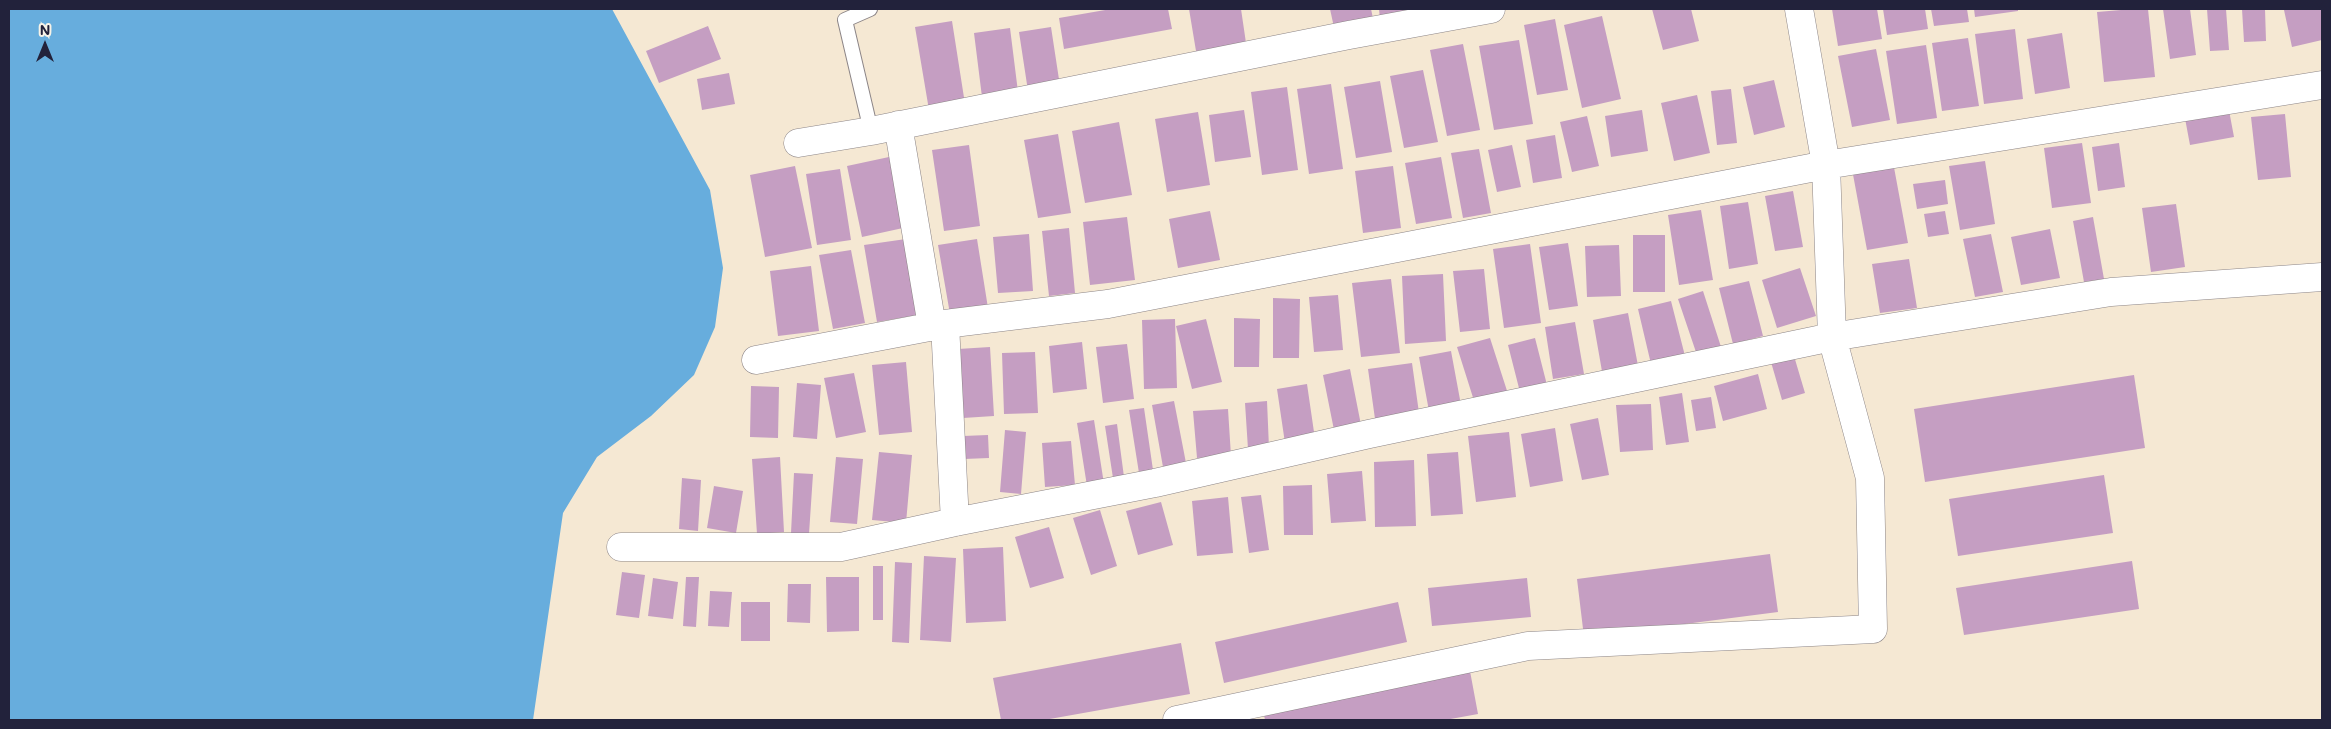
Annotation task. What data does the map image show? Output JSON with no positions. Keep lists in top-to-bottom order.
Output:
{
  "north": "top"
}
